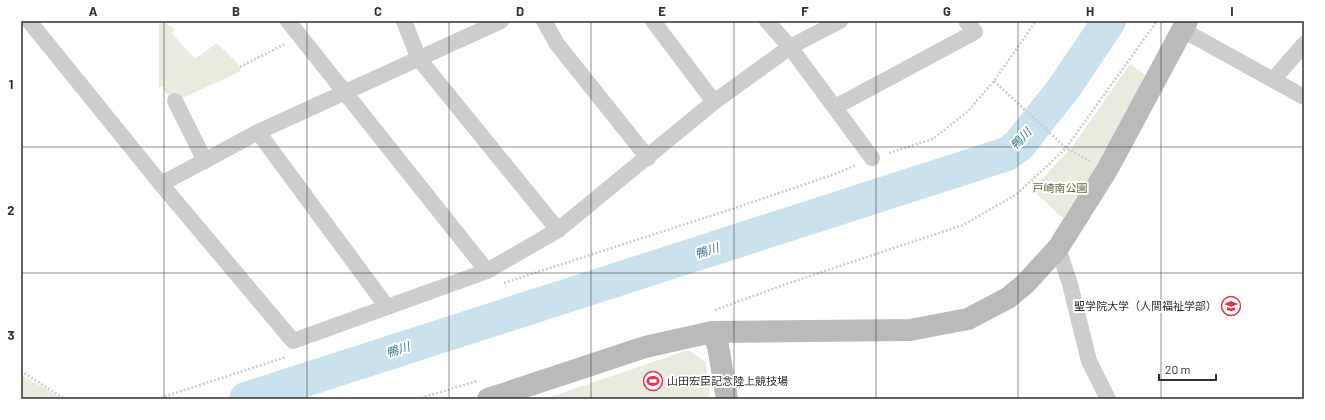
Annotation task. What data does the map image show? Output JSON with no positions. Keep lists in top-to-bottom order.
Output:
{
  "water": ["鴨川"],
  "parks": ["戸崎南公園"],
  "places": {
    "school or university": ["聖学院大学（人間福祉学部）"],
    "sports": ["山田宏臣記念陸上競技場"]
  },
  "scale_bar": "20 m",
  "grid": {
    "columns": [
      "A",
      "B",
      "C",
      "D",
      "E",
      "F",
      "G",
      "H",
      "I"
    ],
    "rows": ["1", "2", "3"]
  }
}
